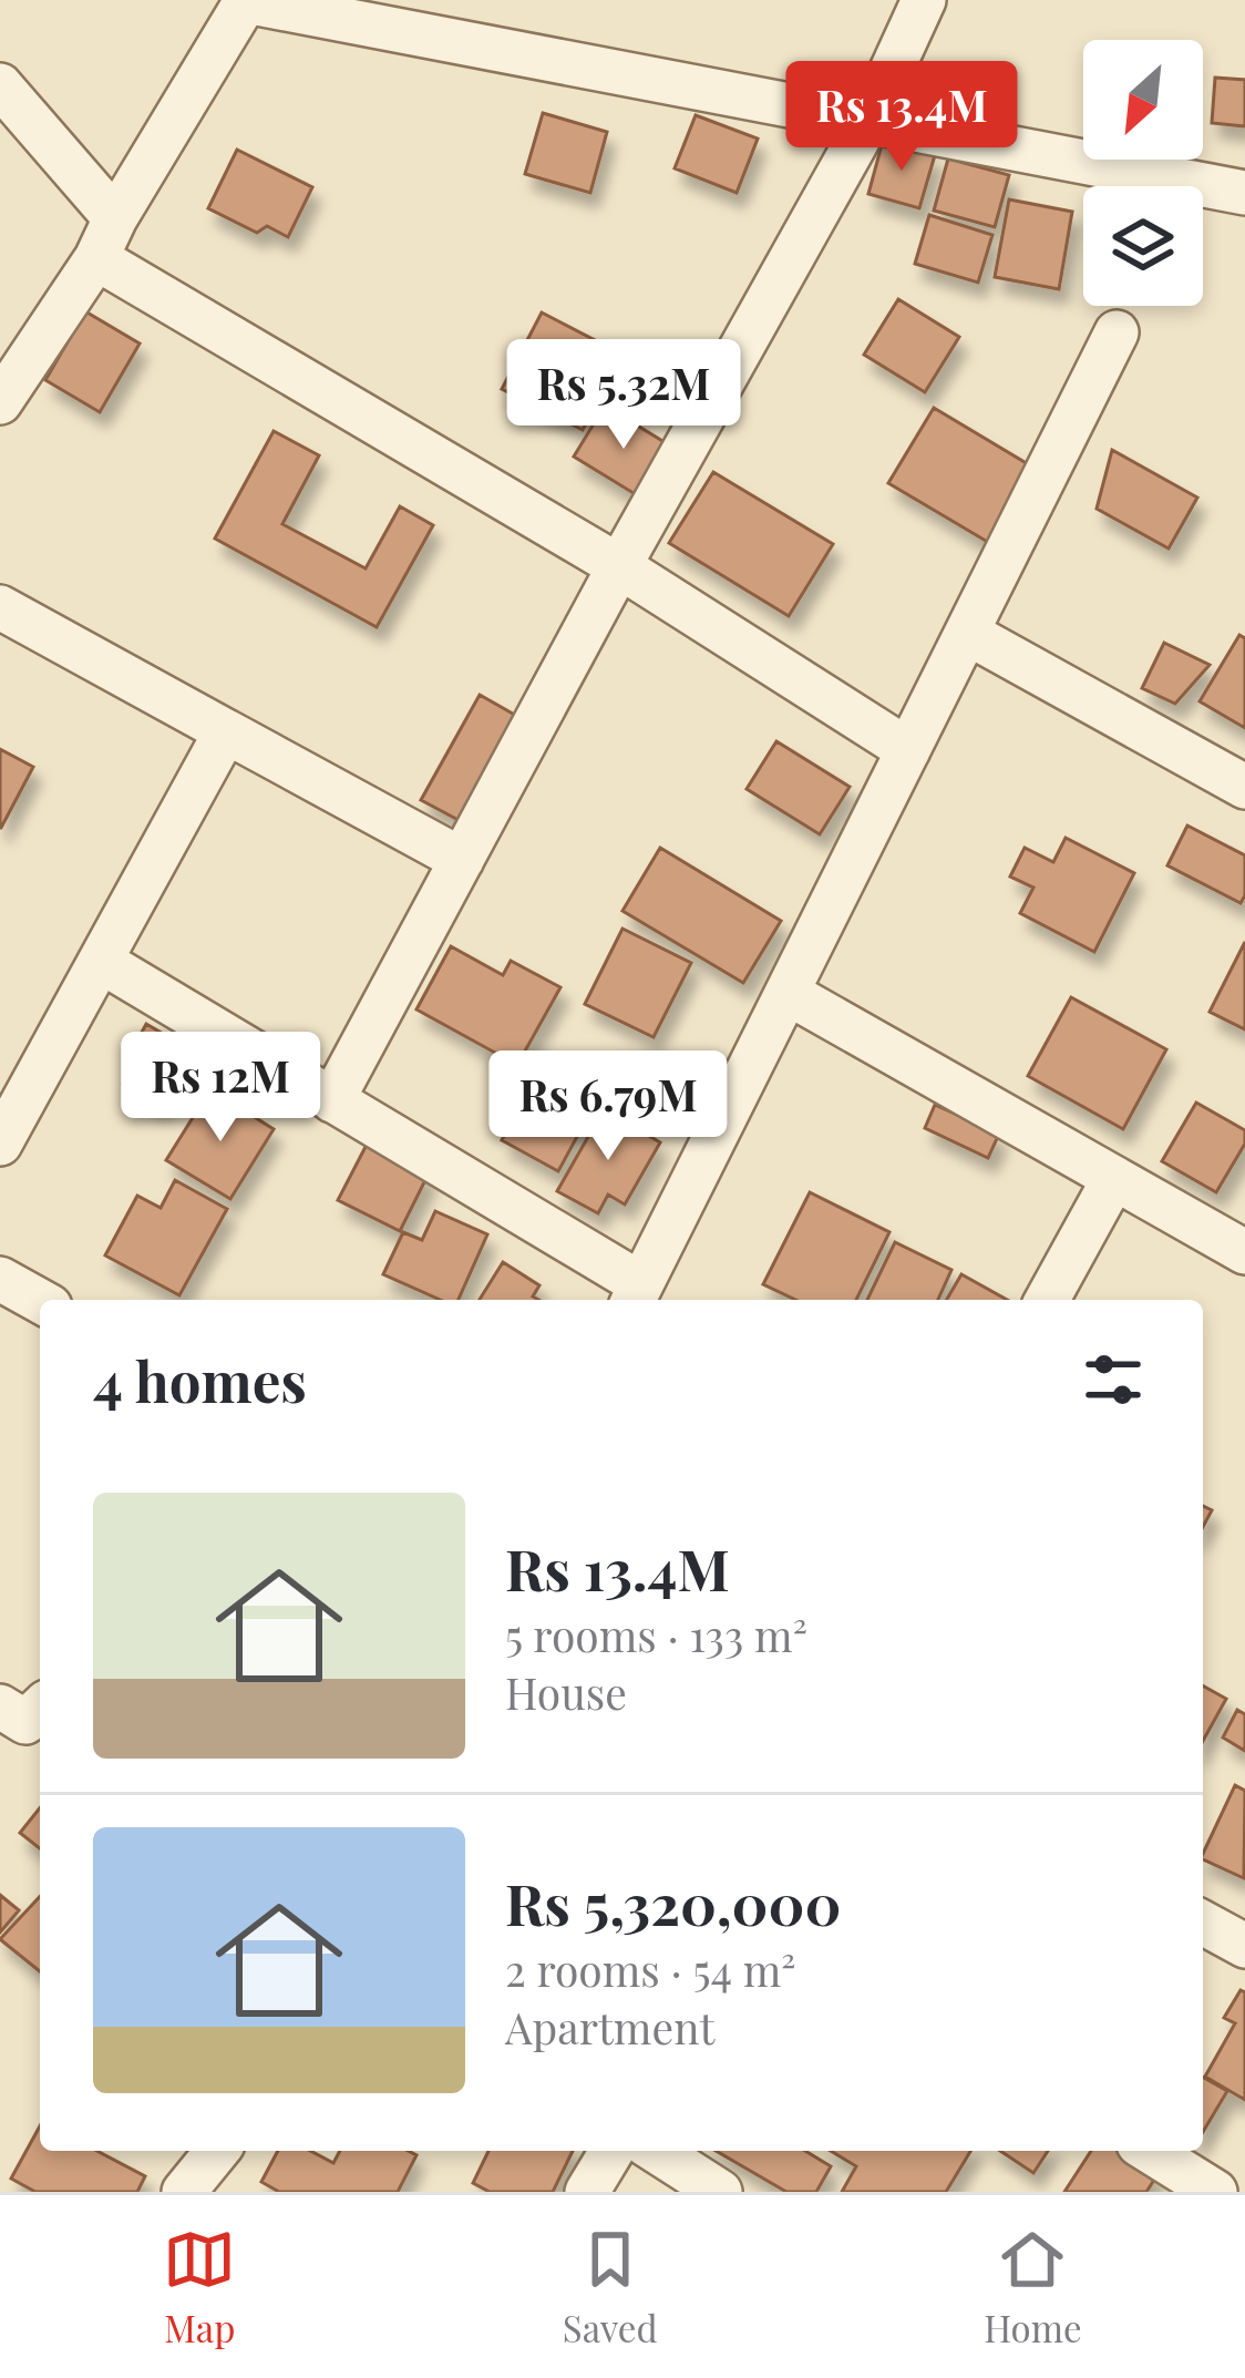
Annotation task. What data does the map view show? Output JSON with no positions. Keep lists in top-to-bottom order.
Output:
{
  "north": "bottom left",
  "page": {
    "price": [
      "Rs 13.4M",
      "Rs 5.32M",
      "Rs 12M",
      "Rs 6.79M"
    ],
    "heading": "4 homes",
    "list": [
      {
        "name": "Rs 13.4M",
        "note": "5 rooms · 133 m² · House"
      },
      {
        "name": "Rs 5,320,000",
        "note": "2 rooms · 54 m² · Apartment"
      }
    ],
    "tabs": ["Map", "Saved", "Home"]
  }
}
